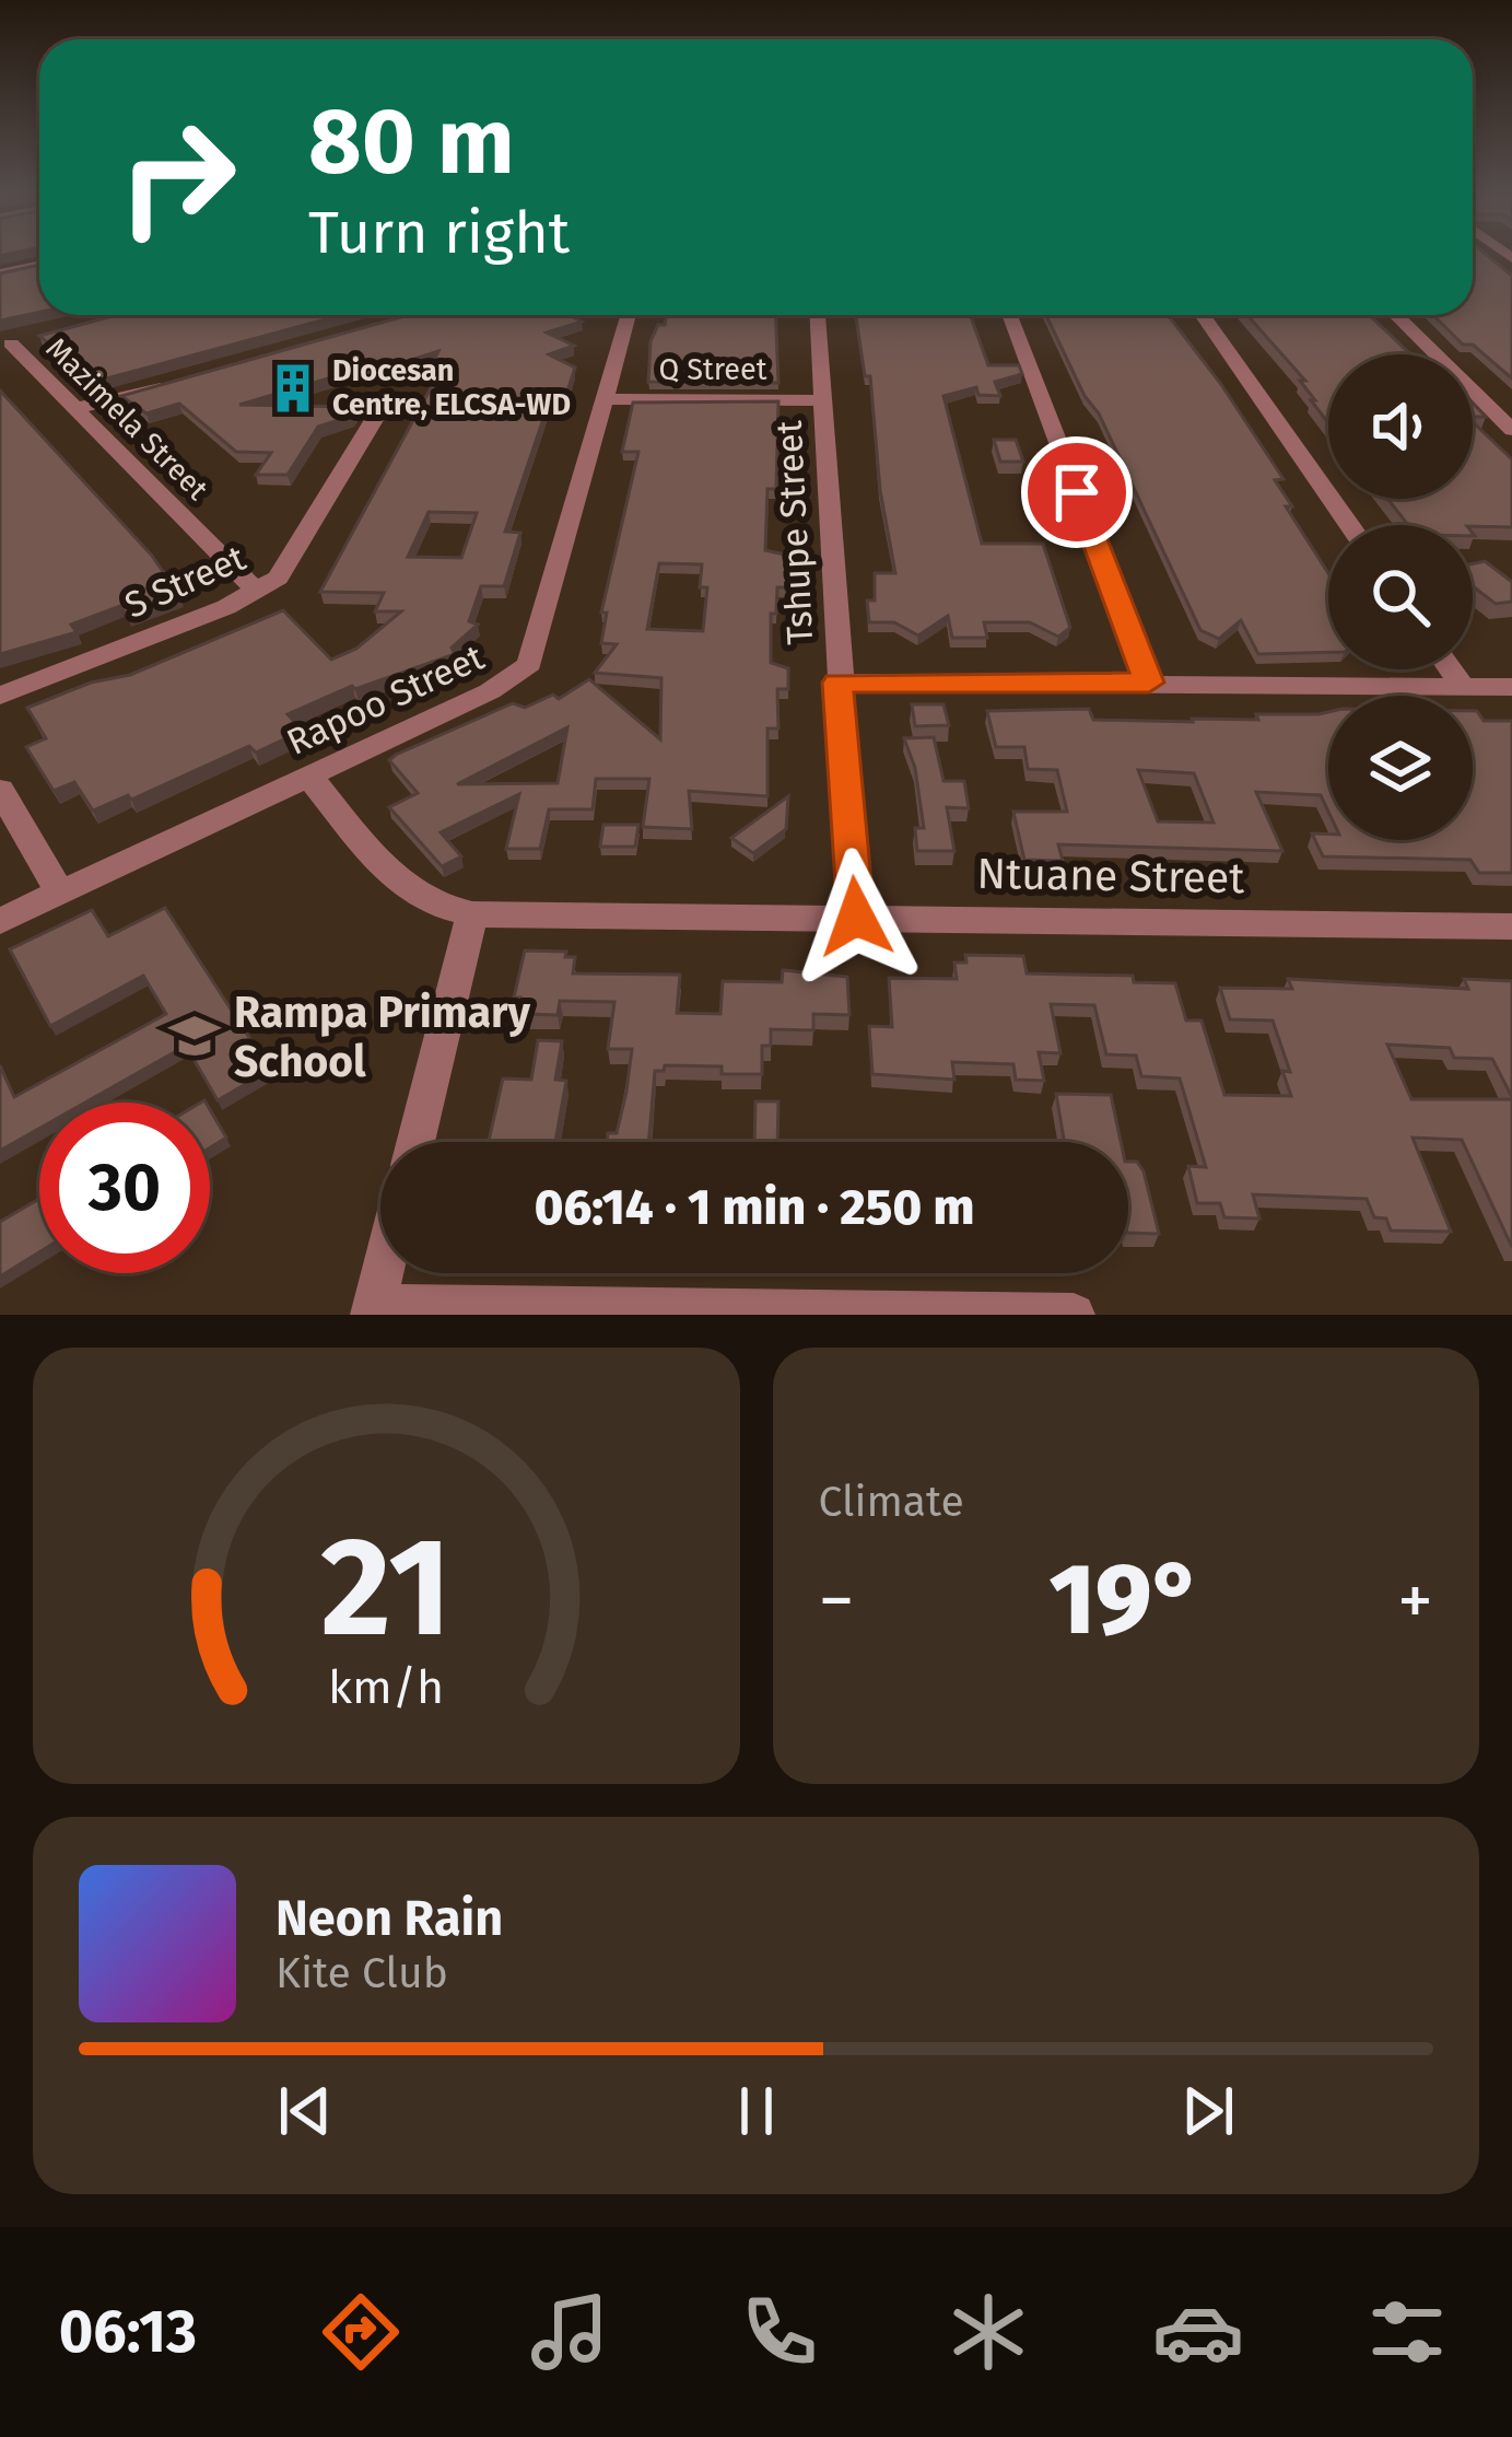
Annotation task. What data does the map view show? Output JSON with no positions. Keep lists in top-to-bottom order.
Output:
{
  "streets": {
    "street": [
      "Q Street",
      "Mazimela Street",
      "Tshupe Street",
      "S Street",
      "Rapoo Street",
      "Ntuane Street"
    ]
  },
  "crossings": [
    ["Q Street", "Tshupe Street"],
    ["Q Street", "Rapoo Street"],
    ["Mazimela Street", "S Street"],
    ["Tshupe Street", "Ntuane Street"],
    ["Rapoo Street", "Ntuane Street"]
  ],
  "places": {
    "building": ["Diocesan Centre, ELCSA-WD"],
    "school or university": ["Rampa Primary School"]
  },
  "page": {
    "turn": ["80 m", "Turn right"],
    "limit": "30",
    "trip": "06:14 · 1 min · 250 m",
    "tile": "Climate",
    "heat": ["−", "19°", "+"],
    "song": ["Neon Rain", "Kite Club"],
    "tabs": "06:13",
    "gauge": ["21", "km/h"]
  }
}
